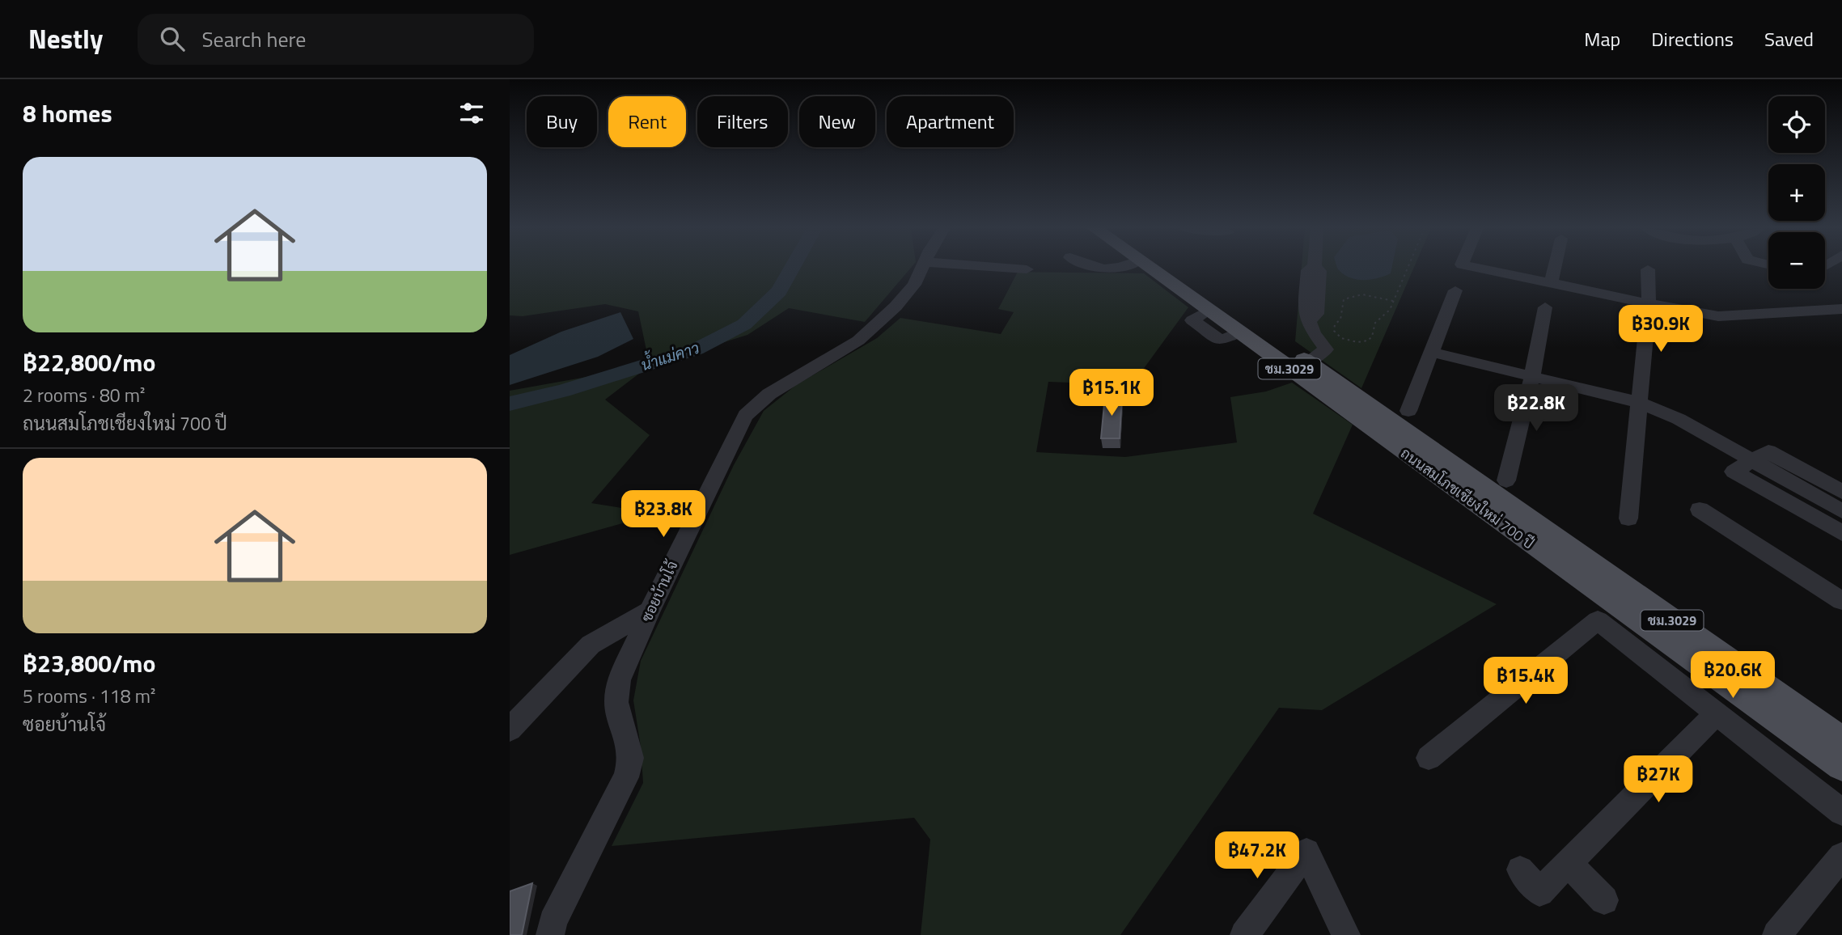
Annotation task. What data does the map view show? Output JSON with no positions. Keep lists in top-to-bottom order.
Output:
{
  "streets": {
    "main road": ["ชม.3029", "ถนนสมโภชเชียงใหม่ 700 ปี"],
    "street": ["ซอยบ้านโจ้"]
  },
  "crossings": [
    ["ชม.3029", "ถนนสมโภชเชียงใหม่ 700 ปี"]
  ],
  "water": ["น้ำแม่คาว"],
  "page": {
    "header": "Nestly",
    "search": "Search here",
    "nav": ["Map", "Directions", "Saved"],
    "heading": "8 homes",
    "map_buttons": ["+", "−"],
    "chip": [
      "Buy",
      "Rent",
      "Filters",
      "New",
      "Apartment"
    ],
    "list": [
      {
        "name": "฿22,800/mo",
        "note": "2 rooms · 80 m² · ถนนสมโภชเชียงใหม่ 700 ปี"
      },
      {
        "name": "฿23,800/mo",
        "note": "5 rooms · 118 m² · ซอยบ้านโจ้"
      }
    ],
    "price": [
      "฿30.9K",
      "฿15.1K",
      "฿22.8K",
      "฿23.8K",
      "฿20.6K",
      "฿15.4K",
      "฿27K",
      "฿47.2K"
    ]
  }
}
